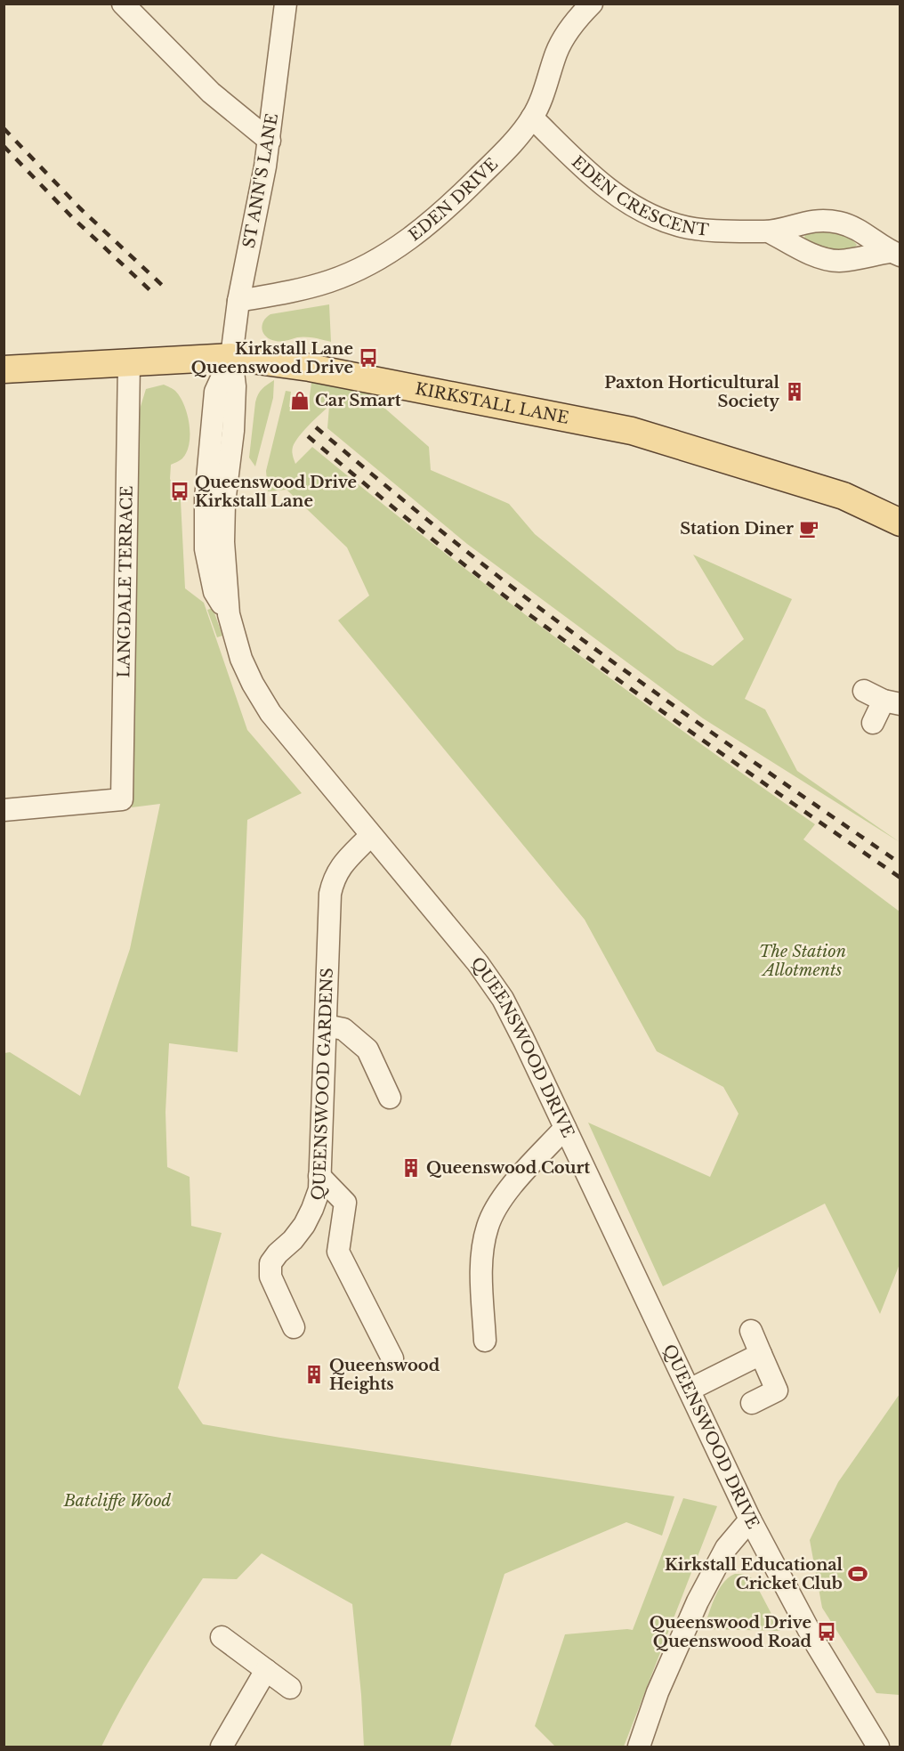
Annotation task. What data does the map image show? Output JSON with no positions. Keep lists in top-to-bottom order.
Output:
{
  "streets": {
    "main road": ["KIRKSTALL LANE"],
    "street": [
      "ST ANN'S LANE",
      "EDEN CRESCENT",
      "EDEN DRIVE",
      "LANGDALE TERRACE",
      "QUEENSWOOD DRIVE",
      "QUEENSWOOD GARDENS"
    ]
  },
  "crossings": [
    ["ST ANN'S LANE", "EDEN DRIVE"],
    ["ST ANN'S LANE", "KIRKSTALL LANE"],
    ["ST ANN'S LANE", "QUEENSWOOD DRIVE"],
    ["EDEN CRESCENT", "EDEN DRIVE"],
    ["KIRKSTALL LANE", "LANGDALE TERRACE"],
    ["KIRKSTALL LANE", "QUEENSWOOD DRIVE"],
    ["QUEENSWOOD DRIVE", "QUEENSWOOD GARDENS"]
  ],
  "parks": ["The Station Allotments", "Batcliffe Wood"],
  "places": {
    "bus stop": ["Kirkstall Lane Queenswood Drive", "Queenswood Drive Kirkstall Lane", "Queenswood Drive Queenswood Road"],
    "building": ["Paxton Horticultural Society", "Queenswood Court", "Queenswood Heights"],
    "shop": ["Car Smart"],
    "cafe": ["Station Diner"],
    "sports": ["Kirkstall Educational Cricket Club"]
  }
}
